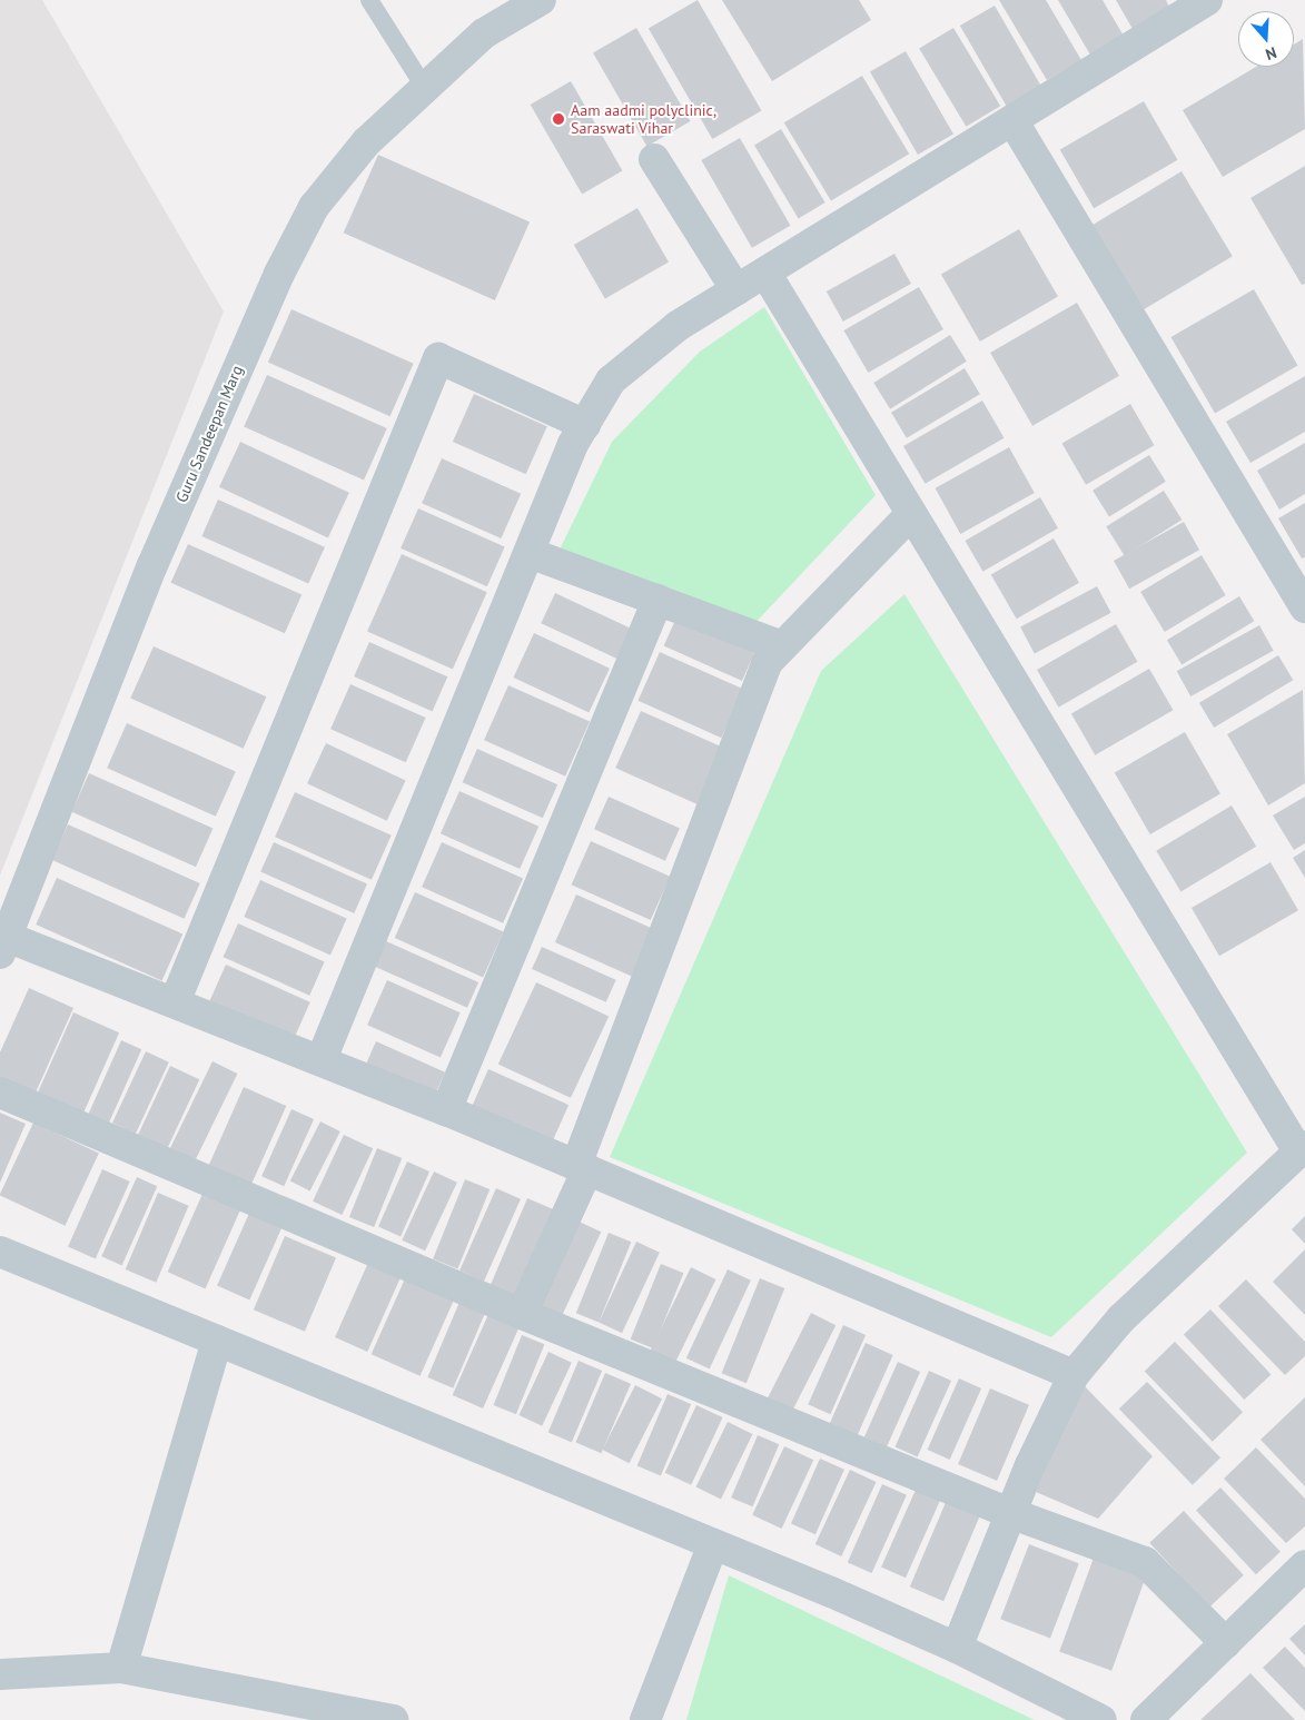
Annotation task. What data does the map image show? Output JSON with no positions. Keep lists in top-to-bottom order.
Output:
{
  "streets": {
    "street": ["Guru Sandeepan Marg"]
  },
  "places": ["Aam aadmi polyclinic, Saraswati Vihar"],
  "north": "bottom"
}
